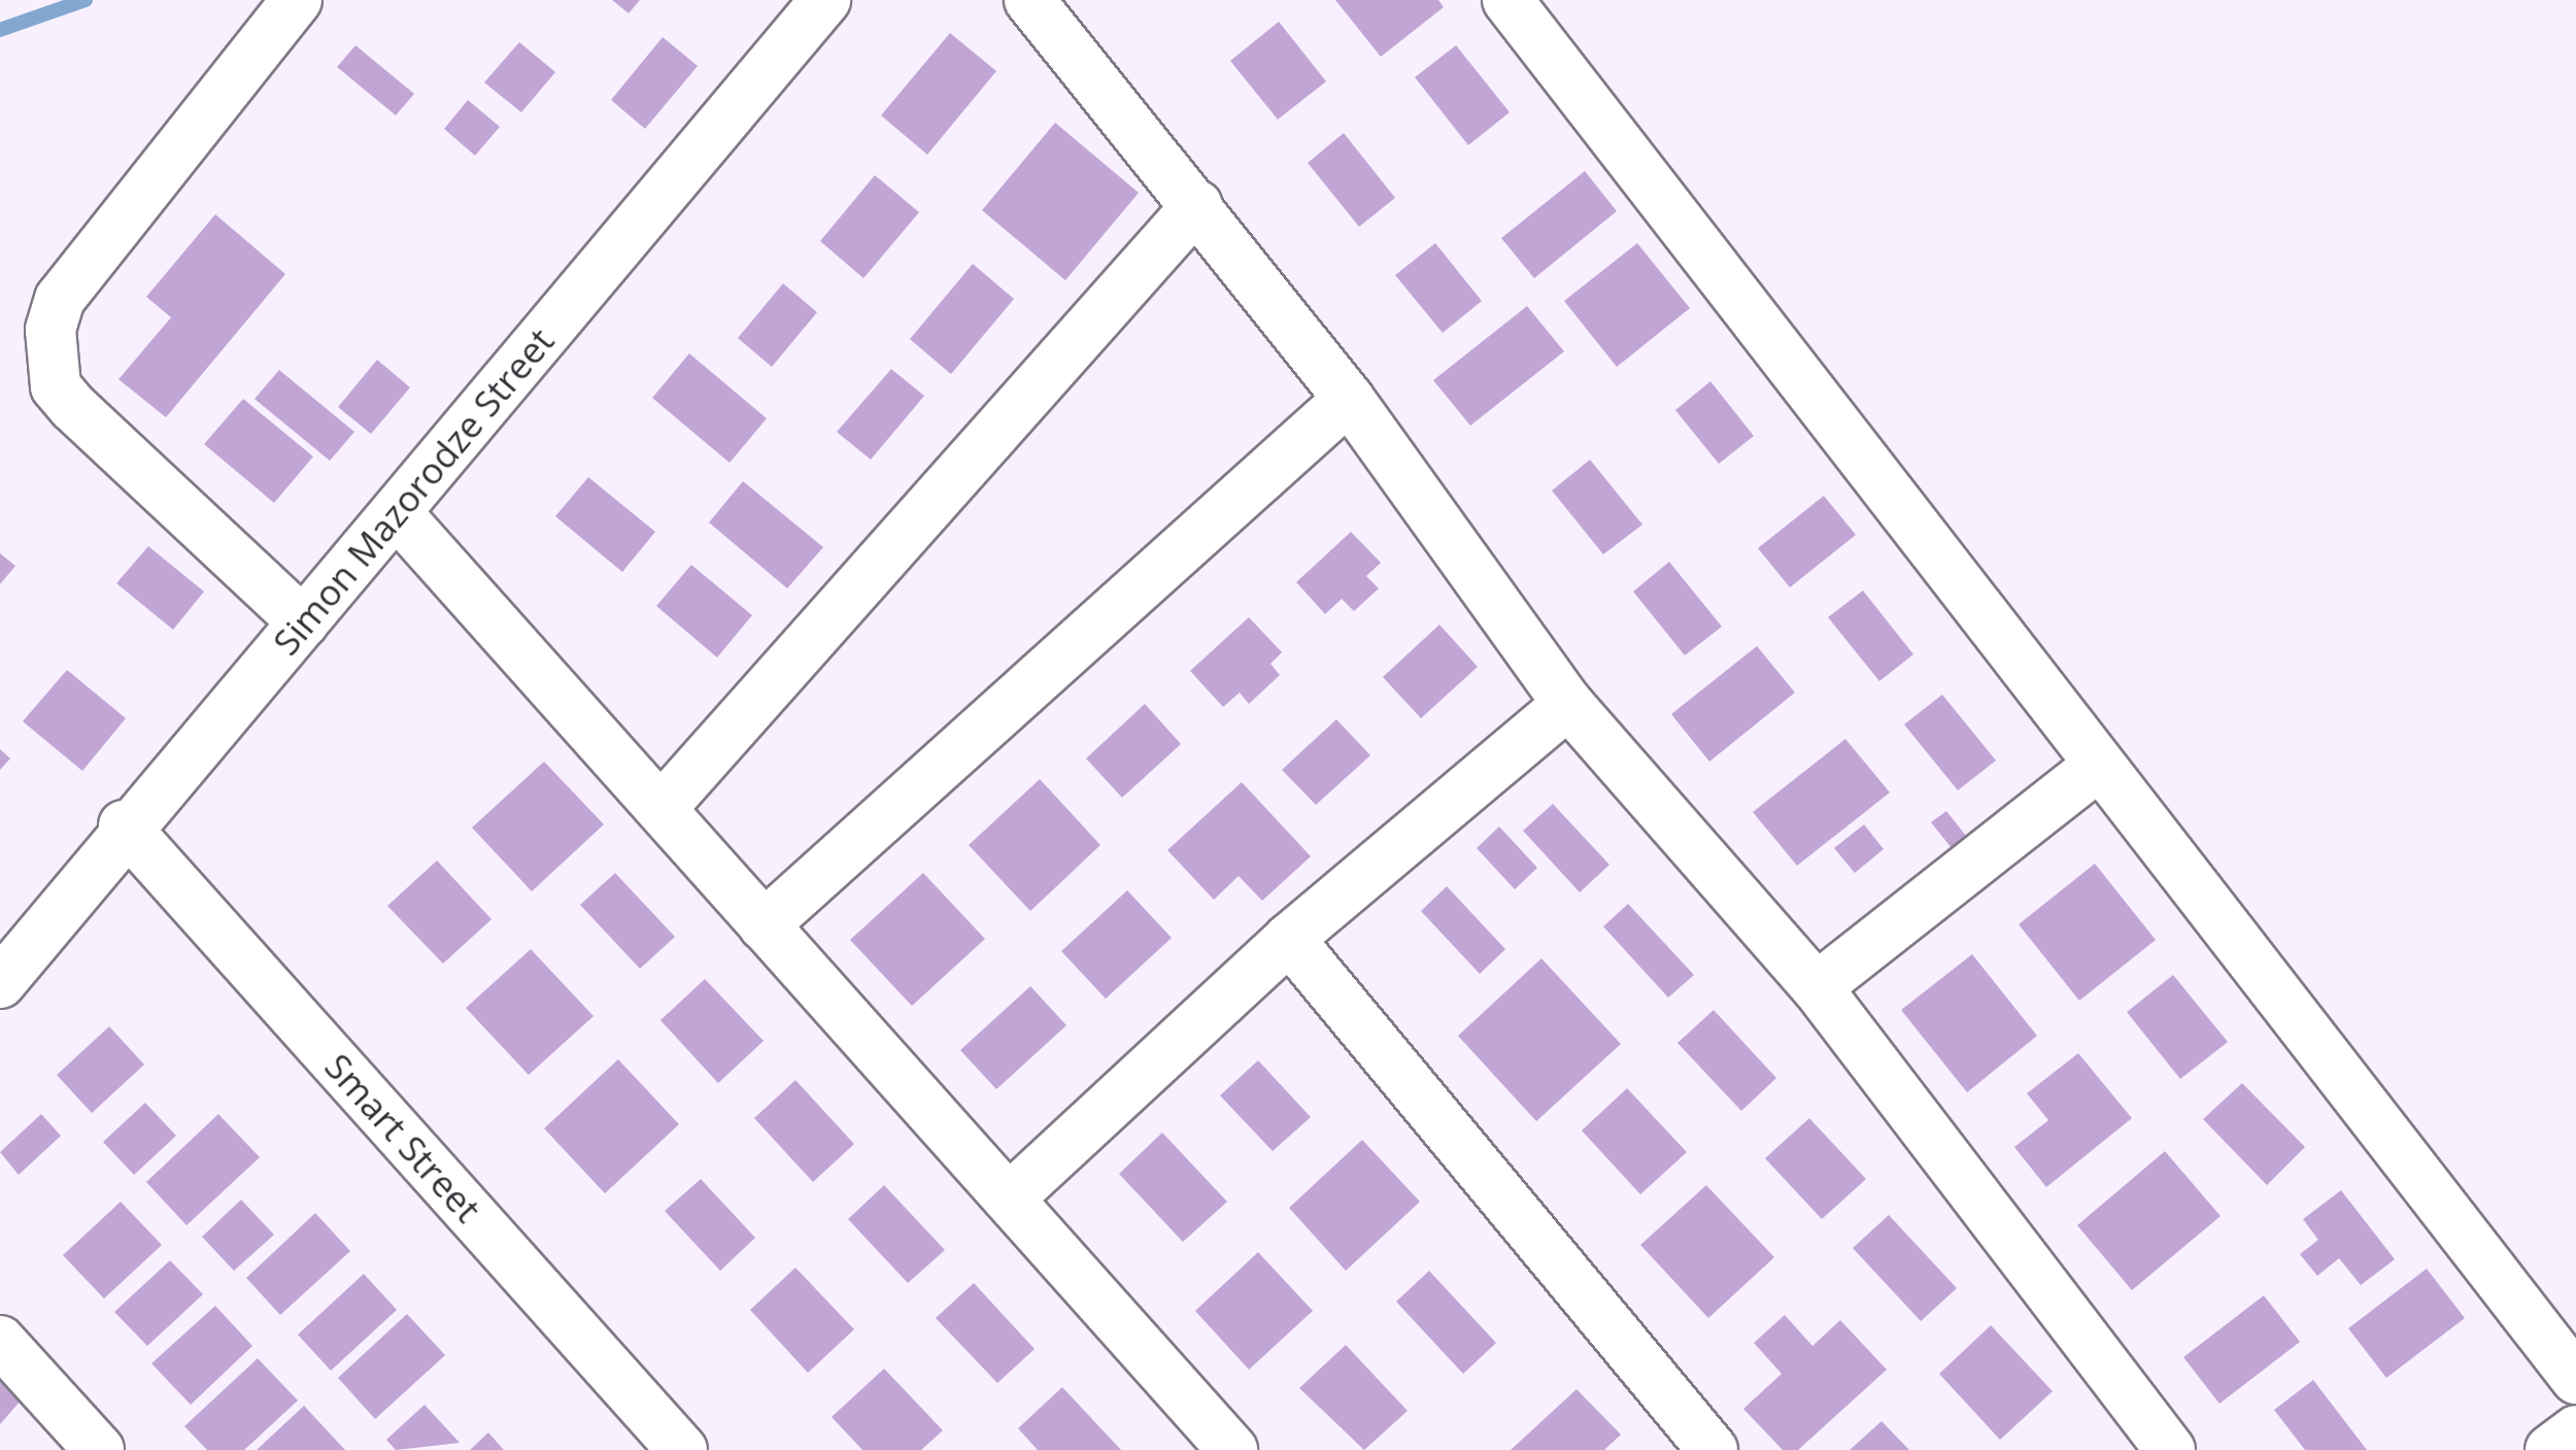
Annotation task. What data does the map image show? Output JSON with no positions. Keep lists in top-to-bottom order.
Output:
{
  "streets": {
    "street": ["Simon Mazorodze Street", "Smart Street"]
  },
  "crossings": [
    ["Simon Mazorodze Street", "Smart Street"]
  ]
}
